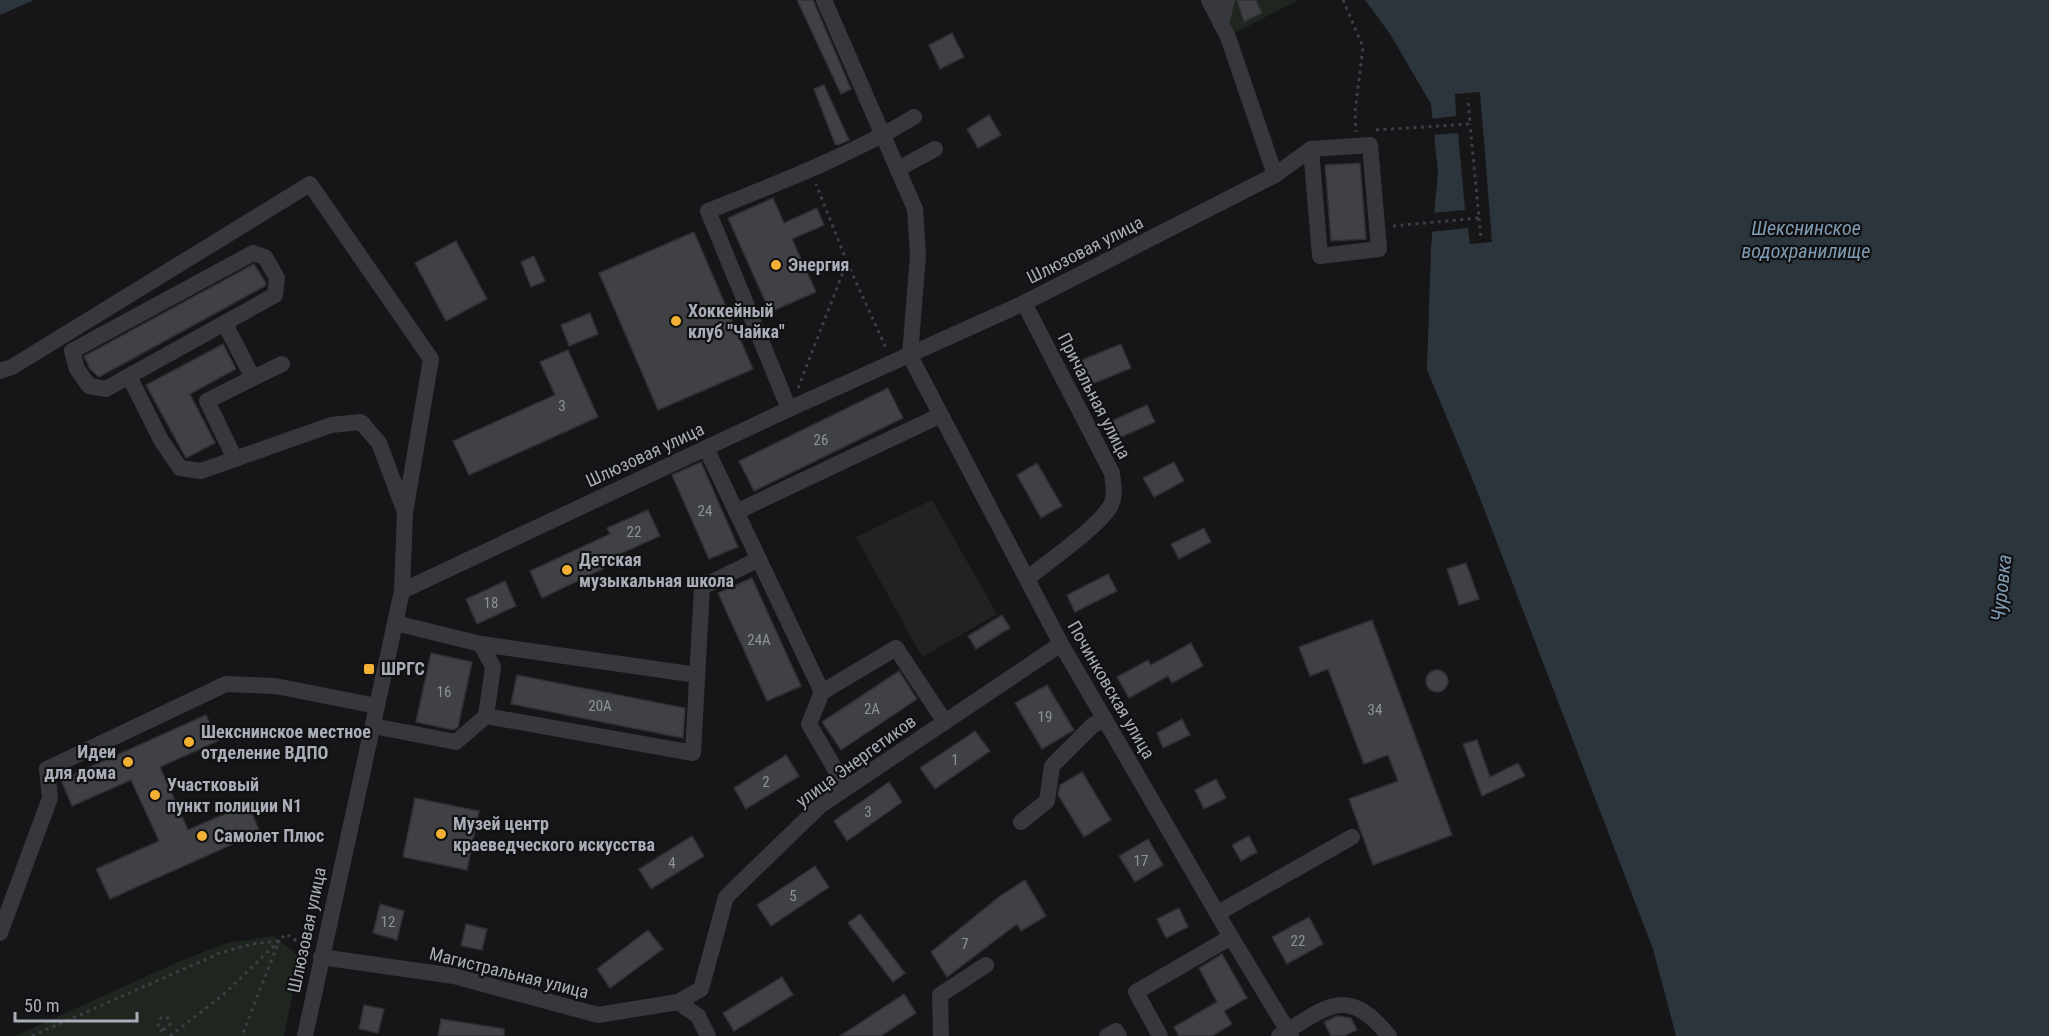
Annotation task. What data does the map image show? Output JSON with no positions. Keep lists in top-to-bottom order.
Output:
{
  "streets": {
    "street": [
      "Шлюзовая улица",
      "Причальная улица",
      "Починковская улица",
      "улица Энергетиков",
      "Магистральная улица"
    ]
  },
  "crossings": [
    ["Шлюзовая улица", "Причальная улица"],
    ["Шлюзовая улица", "Починковская улица"],
    ["Шлюзовая улица", "Магистральная улица"],
    ["Причальная улица", "Починковская улица"],
    ["Починковская улица", "улица Энергетиков"],
    ["улица Энергетиков", "Магистральная улица"]
  ],
  "water": ["Шекснинское водохранилище", "Чуровка"],
  "places": {
    "other": [
      "Энергия",
      "Хоккейный клуб \"Чайка\"",
      "Детская музыкальная школа",
      "Шекснинское местное отделение ВДПО",
      "Идеи для дома",
      "Участковый пункт полиции N1",
      "Музей центр краеведческого искусства",
      "Самолет Плюс"
    ],
    "transit": ["ШРГС"]
  },
  "house_numbers": [
    "3",
    "26",
    "24",
    "22",
    "18",
    "24А",
    "16",
    "20А",
    "2А",
    "34",
    "19",
    "1",
    "2",
    "3",
    "17",
    "4",
    "5",
    "12",
    "22",
    "7"
  ],
  "scale_bar": "50 m"
}
